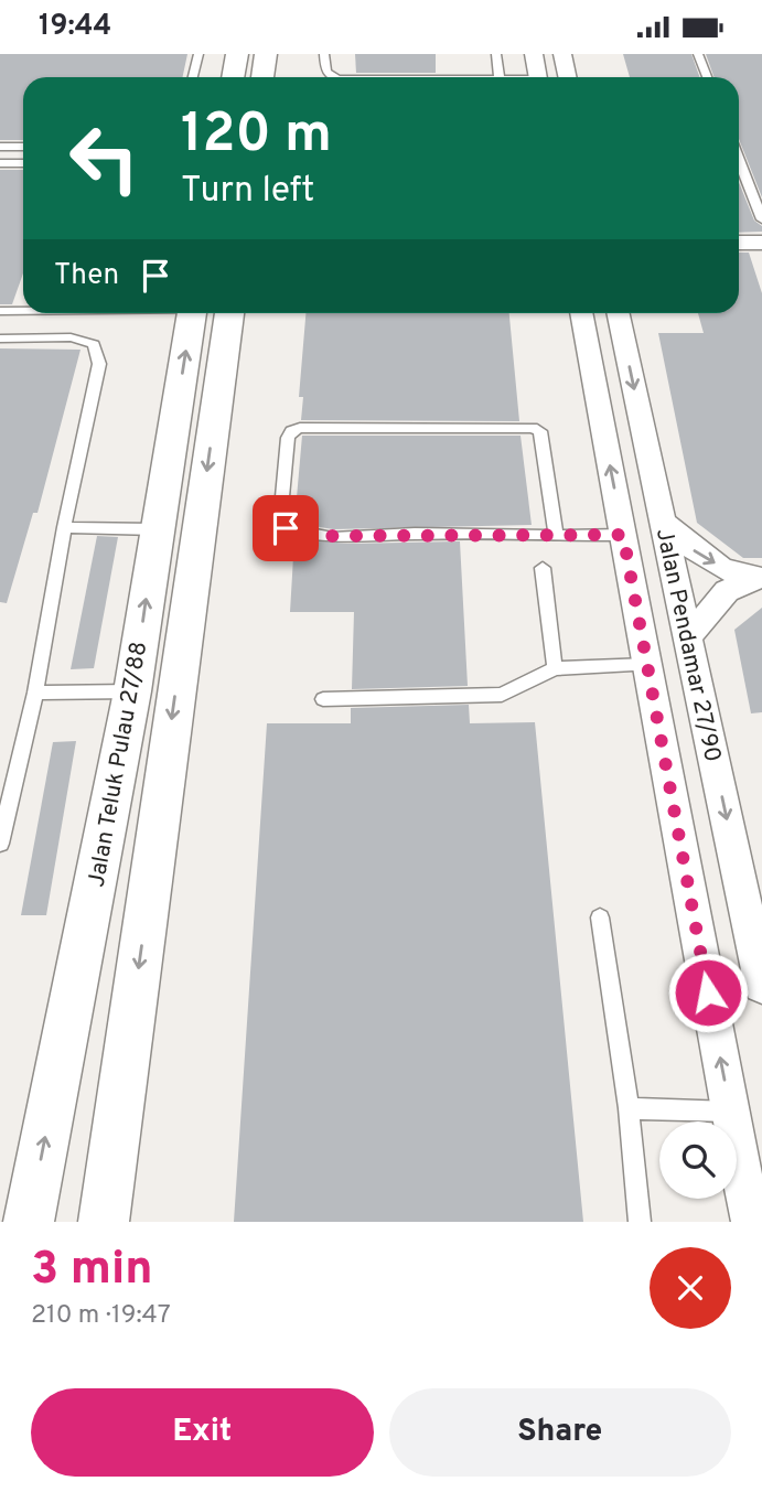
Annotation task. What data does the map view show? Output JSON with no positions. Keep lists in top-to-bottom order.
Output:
{
  "streets": {
    "street": ["Jalan Pendamar 27/90", "Jalan Teluk Pulau 27/88"]
  },
  "page": {
    "status": "19:44",
    "turn": ["120 m", "Turn left"],
    "then": "Then",
    "heading": ["3 min", "210 m · 19:47"],
    "buttons": ["Exit", "Share"]
  }
}
